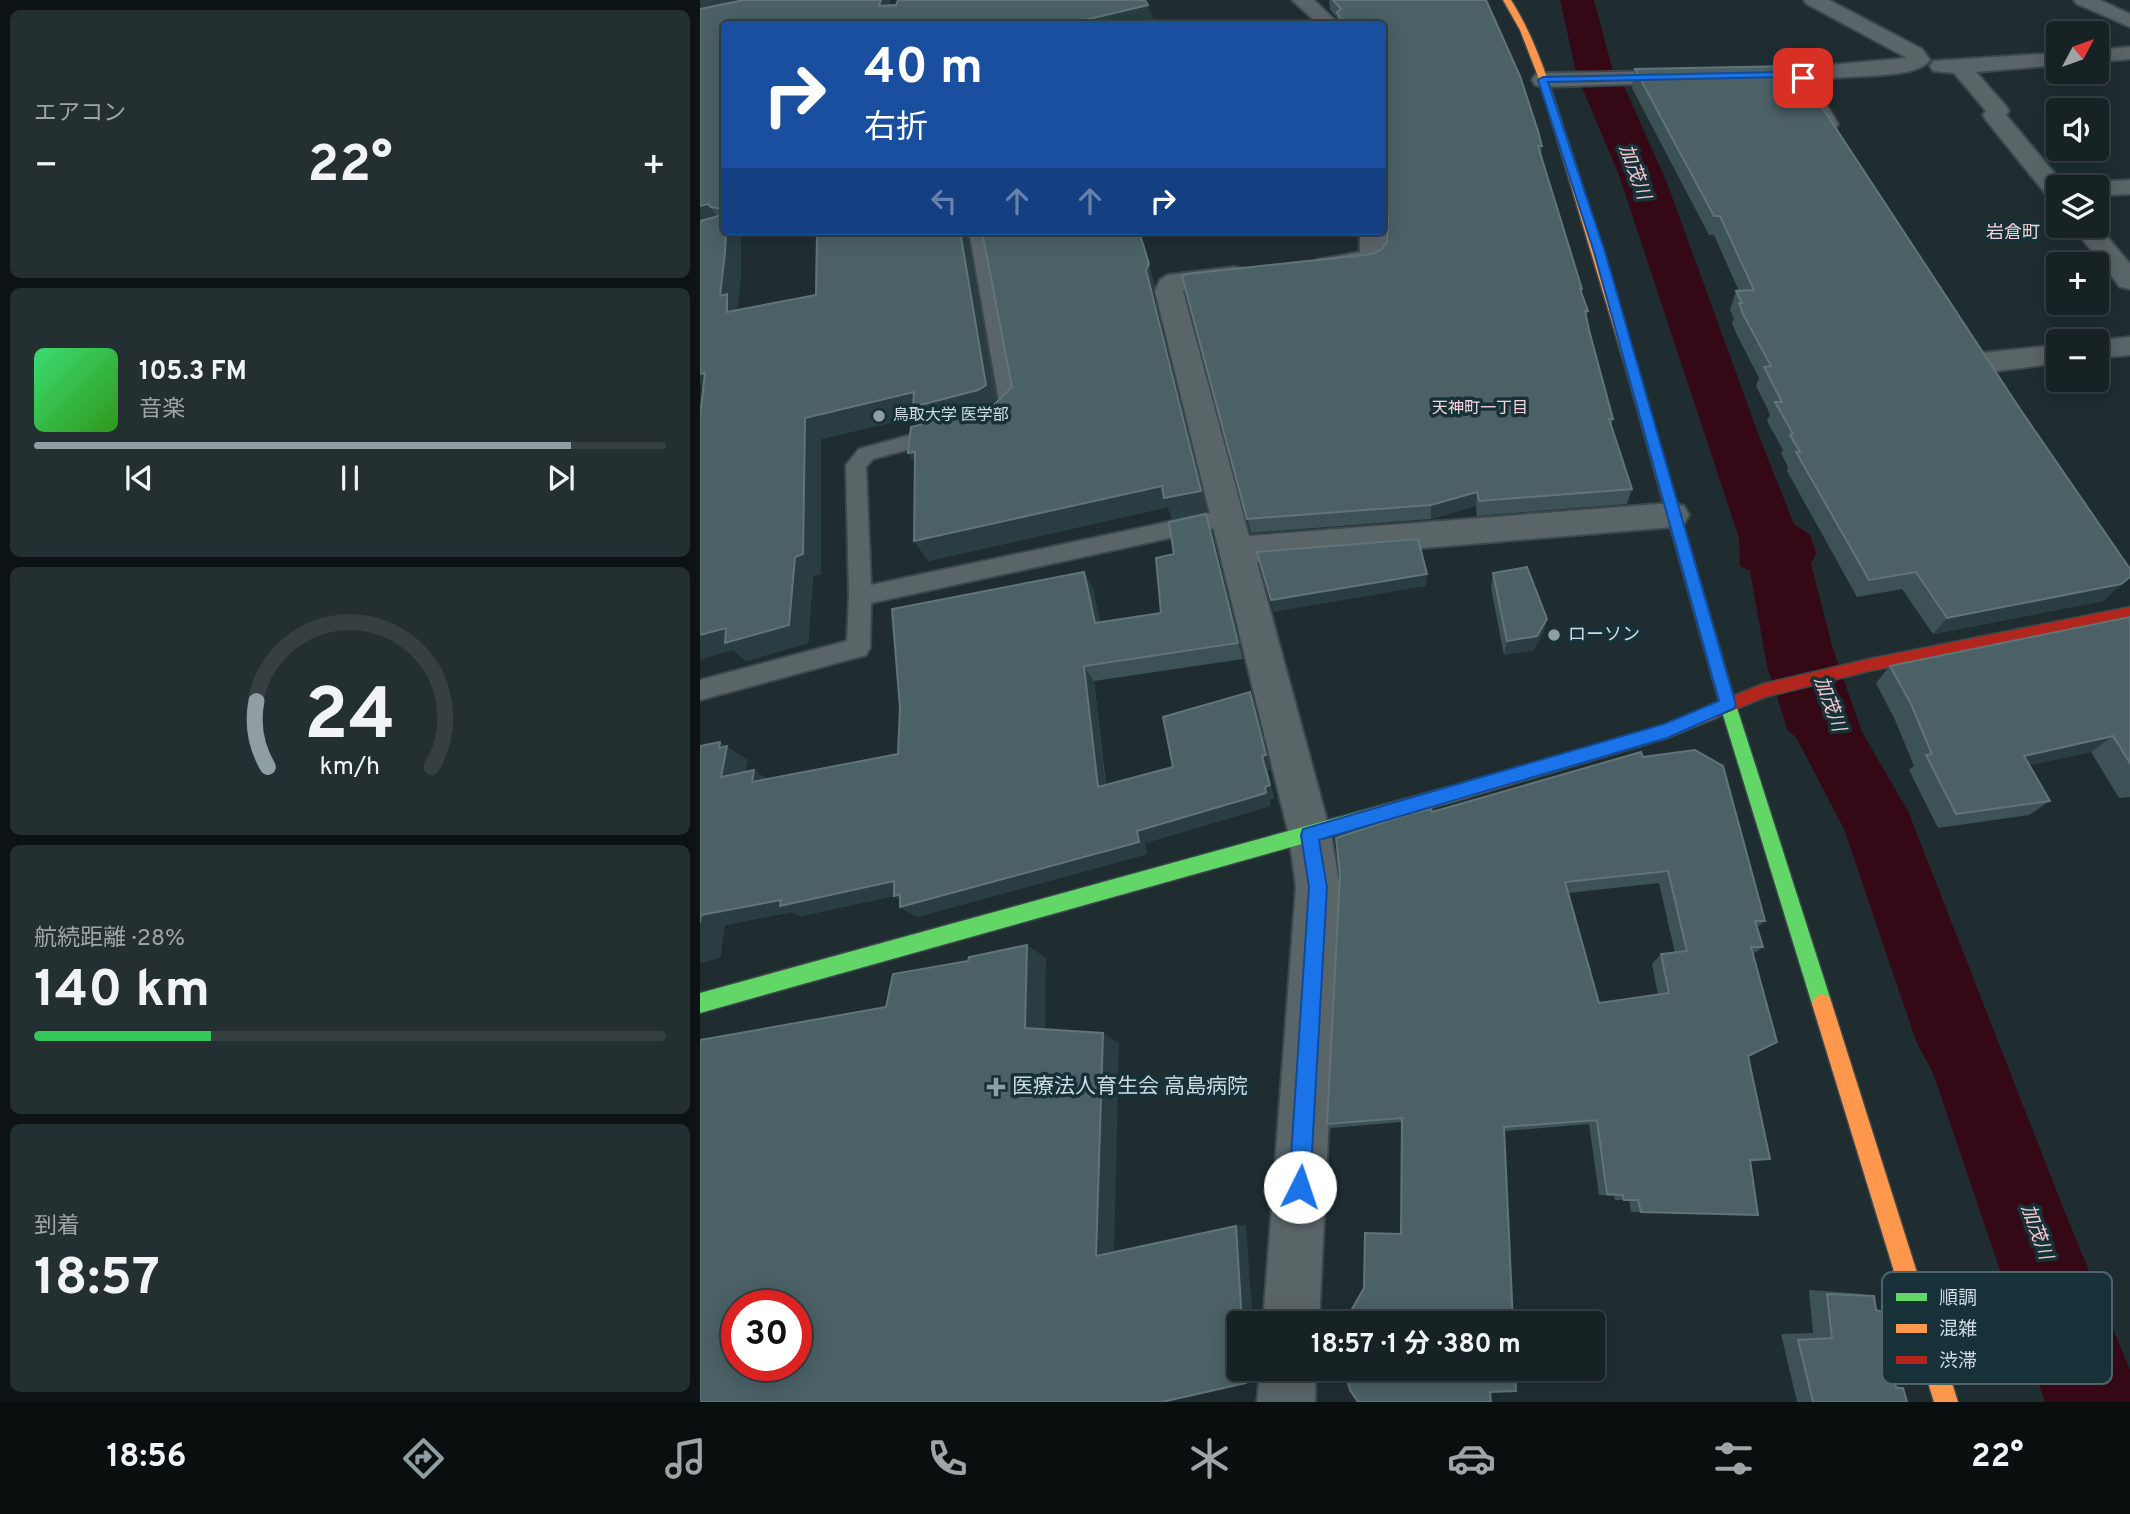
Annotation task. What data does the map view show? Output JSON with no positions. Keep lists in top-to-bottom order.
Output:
{
  "districts": ["岩倉町", "天神町一丁目"],
  "water": ["加茂川"],
  "places": {
    "other": ["鳥取大学 医学部", "ローソン"],
    "health": ["医療法人育生会 高島病院"]
  },
  "legend": ["順調", "混雑", "渋滞"],
  "north": "top right",
  "page": {
    "tile": [
      "エアコン",
      ["航続距離 · 28%", "140 km"],
      ["到着", "18:57"]
    ],
    "map_buttons": ["+", "−"],
    "turn": ["40 m", "右折"],
    "heat": ["−", "22°", "+"],
    "song": ["105.3 FM", "音楽"],
    "limit": "30",
    "trip": "18:57 · 1 分 · 380 m",
    "tabs": ["18:56", "22°"],
    "gauge": ["24", "km/h"]
  }
}
